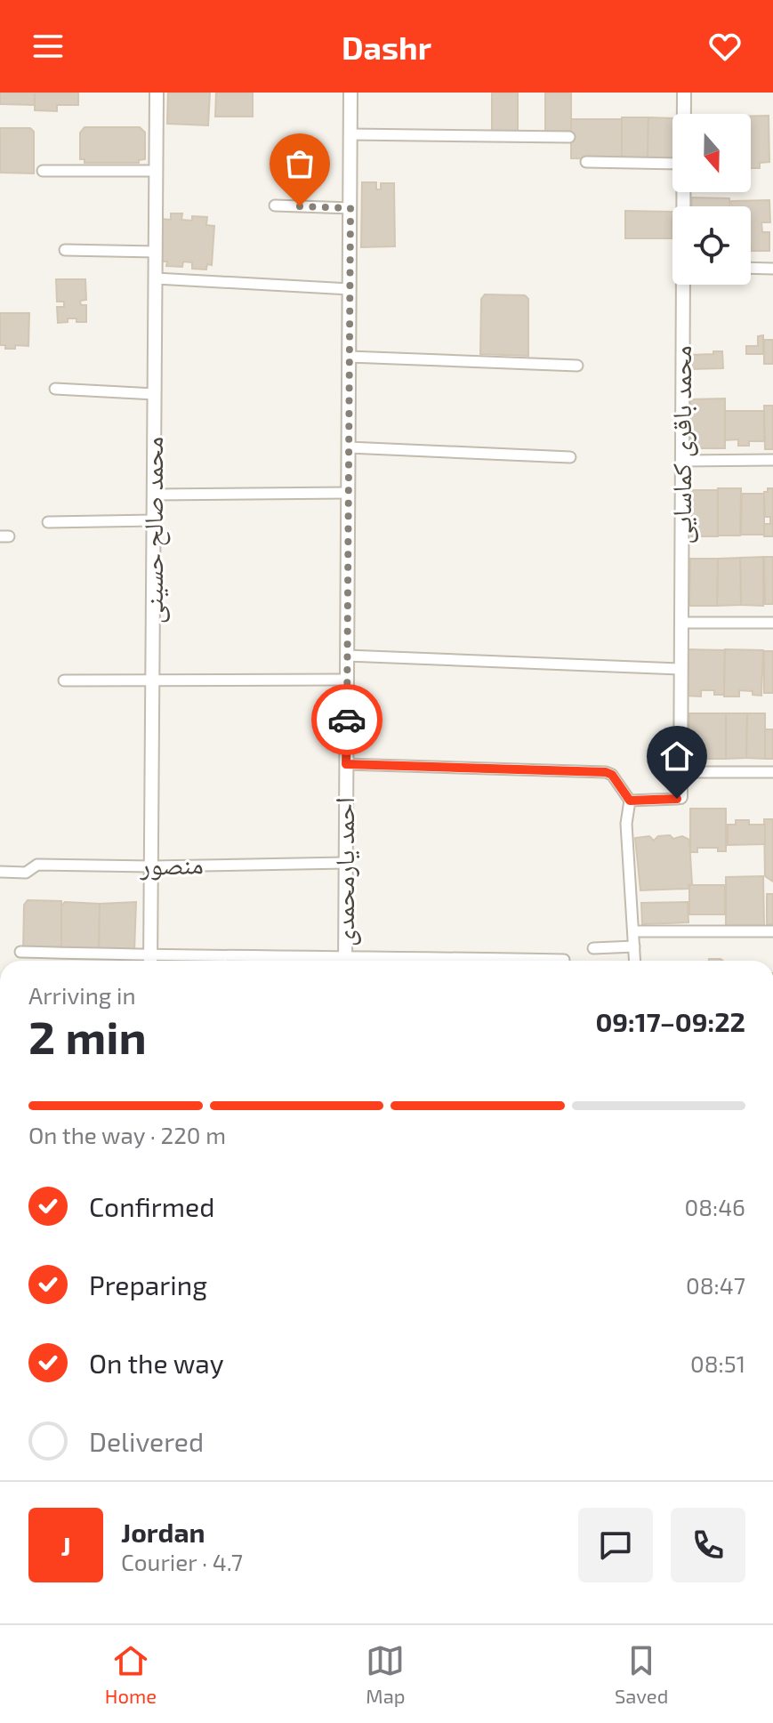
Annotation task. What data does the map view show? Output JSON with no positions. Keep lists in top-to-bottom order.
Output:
{
  "streets": {
    "street": [
      "محمد باقری کماسایی",
      "محمد صالح حسینی",
      "منصور",
      "احمد یارمحمدی"
    ]
  },
  "crossings": [
    ["محمد صالح حسینی", "منصور"],
    ["منصور", "احمد یارمحمدی"]
  ],
  "north": "bottom",
  "page": {
    "header": "Dashr",
    "heading": ["2 min", "Arriving in", "09:17–09:22"],
    "panel": ["Jordan", "Courier · 4.7"],
    "bar": "On the way · 220 m",
    "list": [
      ["Confirmed", "08:46"],
      ["Preparing", "08:47"],
      ["On the way", "08:51"],
      "Delivered"
    ],
    "round": "J",
    "tabs": ["Home", "Map", "Saved"]
  }
}
